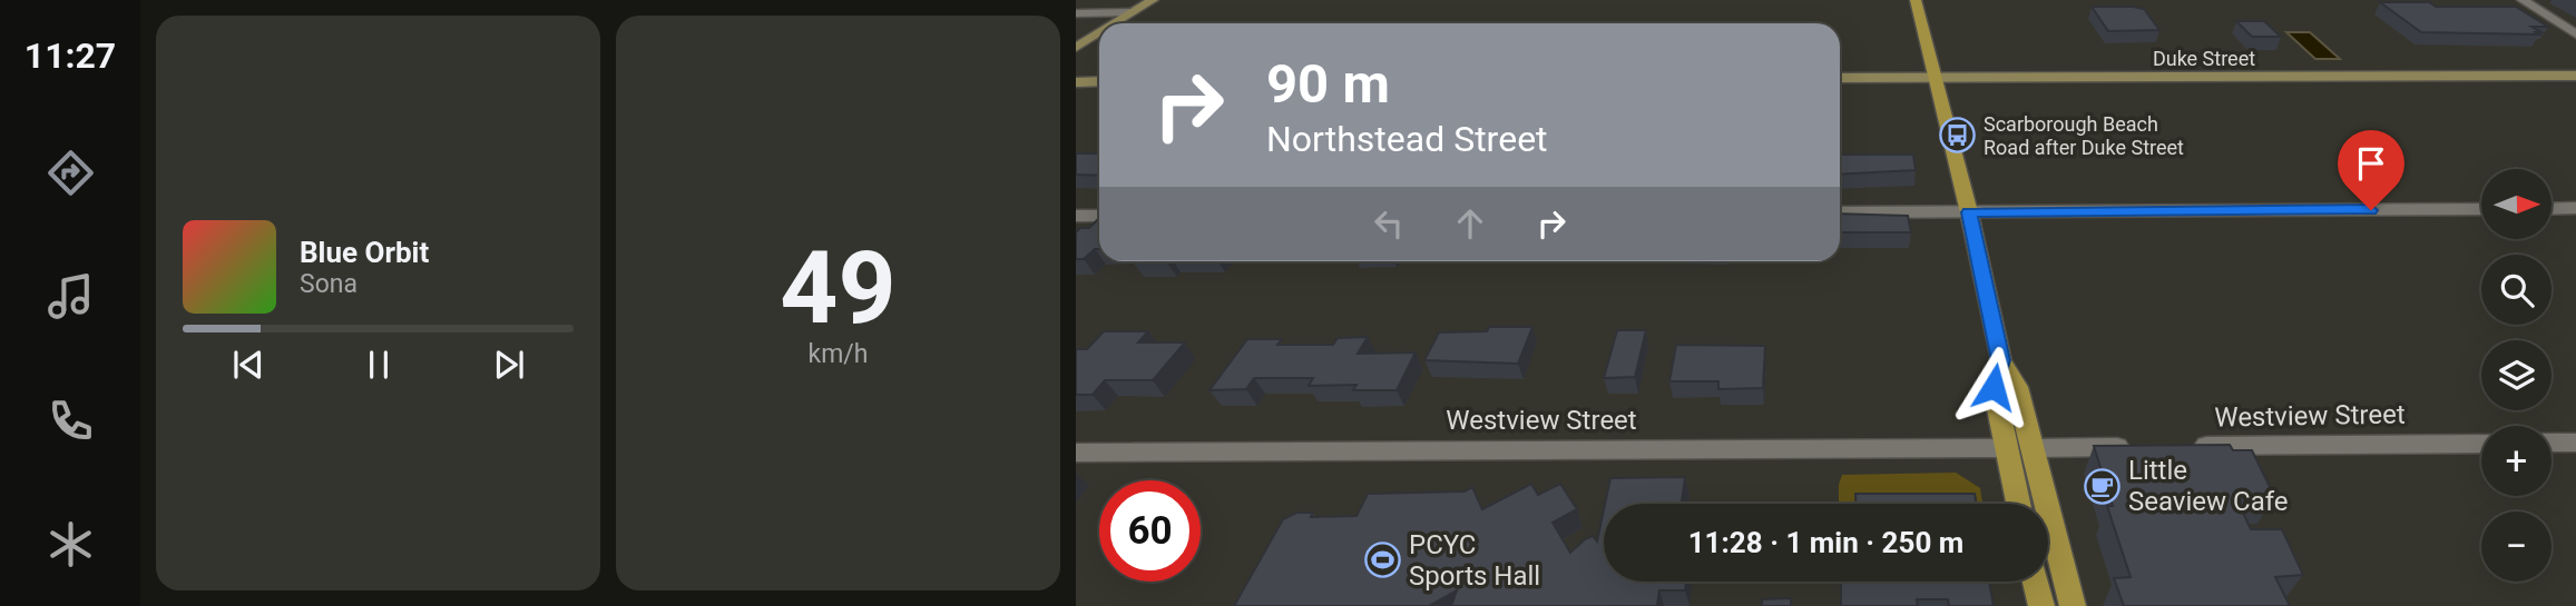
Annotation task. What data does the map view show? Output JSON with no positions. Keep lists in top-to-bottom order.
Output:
{
  "streets": {
    "main road": ["Duke Street"],
    "street": ["Westview Street"]
  },
  "places": {
    "bus stop": ["Scarborough Beach Road after Duke Street"],
    "cafe": ["Little Seaview Cafe"],
    "sports": ["PCYC Sports Hall"]
  },
  "north": "right",
  "page": {
    "tabs": "11:27",
    "tile": ["49", "km/h"],
    "turn": ["90 m", "Northstead Street"],
    "map_buttons": ["+", "−"],
    "song": ["Blue Orbit", "Sona"],
    "limit": "60",
    "trip": "11:28 · 1 min · 250 m"
  }
}
